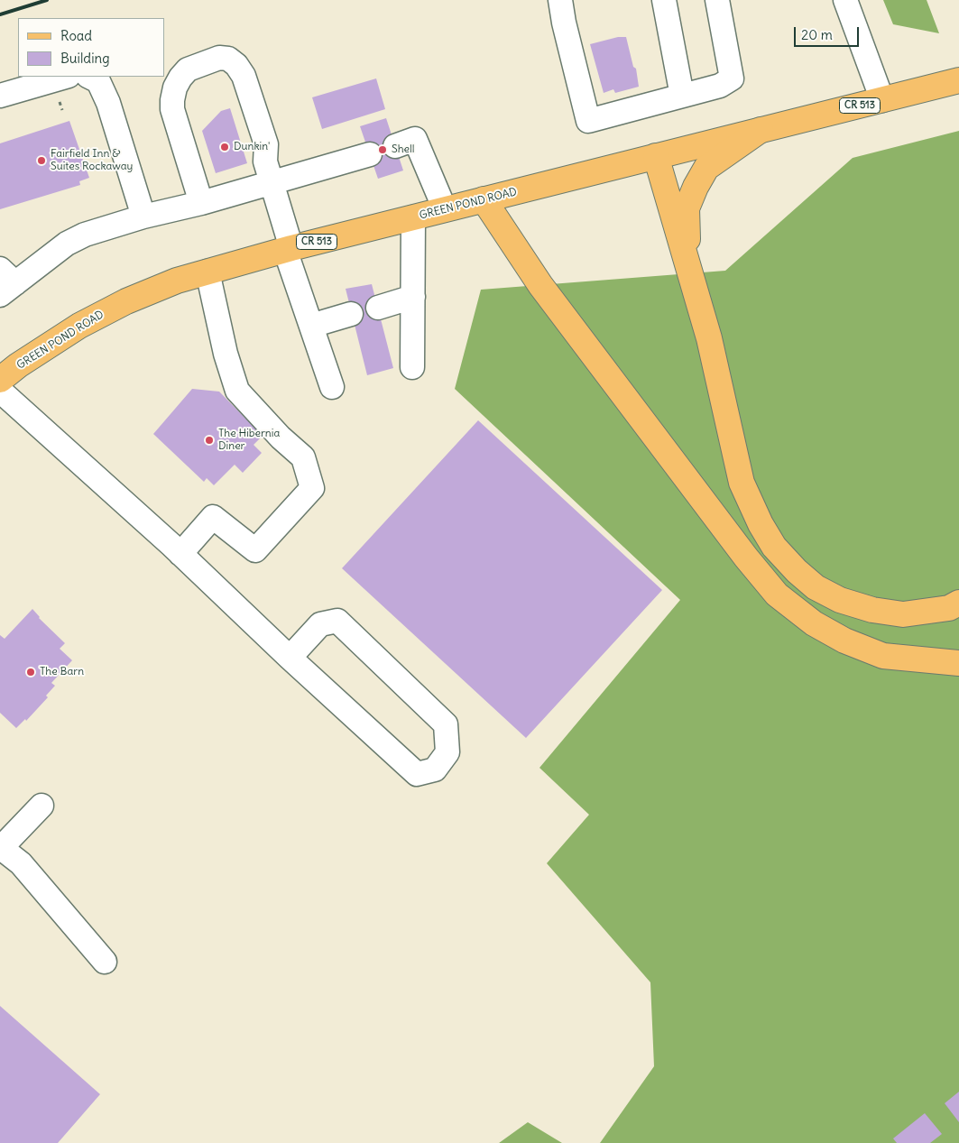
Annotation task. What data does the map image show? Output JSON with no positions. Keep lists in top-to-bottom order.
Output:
{
  "streets": {
    "main road": ["CR 513", "GREEN POND ROAD"]
  },
  "places": [
    "Dunkin'",
    "Shell",
    "Fairfield Inn & Suites Rockaway",
    "The Hibernia Diner",
    "The Barn"
  ],
  "legend": ["Road", "Building"],
  "scale_bar": "20 m"
}
